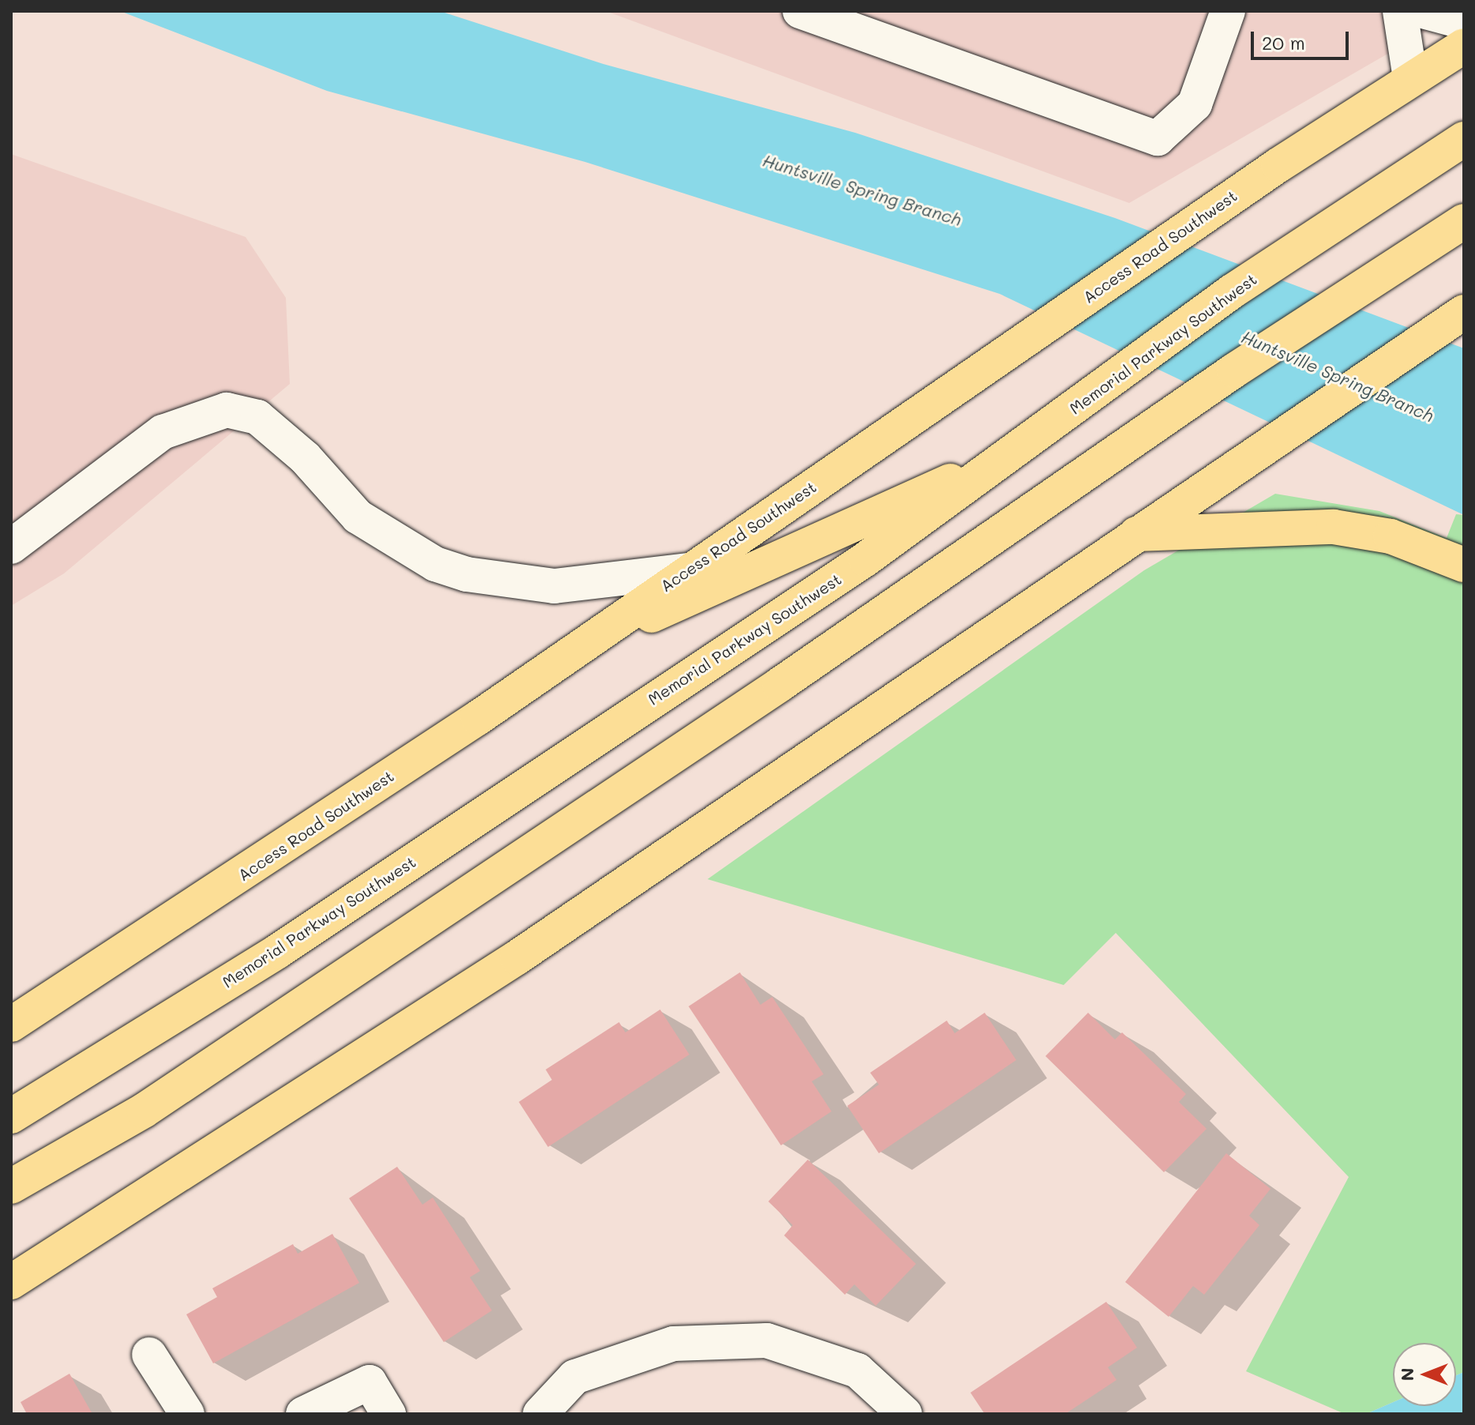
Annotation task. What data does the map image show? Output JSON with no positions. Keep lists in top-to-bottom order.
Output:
{
  "streets": {
    "main road": ["Access Road Southwest", "Memorial Parkway Southwest"]
  },
  "water": ["Huntsville Spring Branch"],
  "scale_bar": "20 m",
  "north": "left"
}
